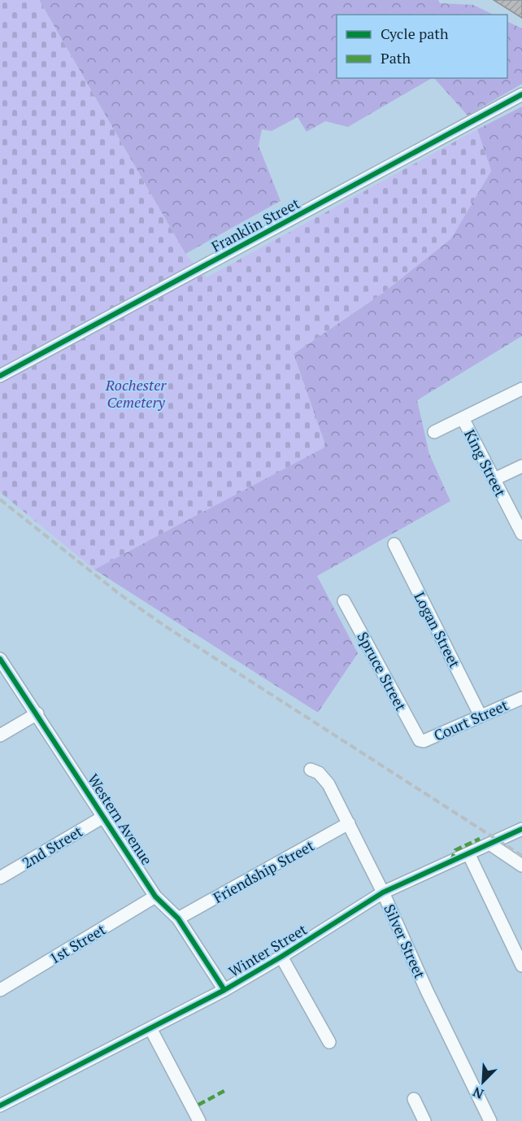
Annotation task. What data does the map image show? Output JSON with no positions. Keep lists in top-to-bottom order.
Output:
{
  "streets": {
    "street": [
      "Franklin Street",
      "King Street",
      "Logan Street",
      "Spruce Street",
      "Court Street",
      "Western Avenue",
      "2nd Street",
      "Friendship Street",
      "Silver Street",
      "1st Street",
      "Winter Street"
    ]
  },
  "crossings": [
    ["Logan Street", "Court Street"],
    ["Spruce Street", "Court Street"],
    ["Western Avenue", "2nd Street"],
    ["Western Avenue", "Friendship Street"],
    ["Western Avenue", "1st Street"],
    ["Western Avenue", "Winter Street"],
    ["Friendship Street", "Silver Street"],
    ["Silver Street", "Winter Street"]
  ],
  "parks": ["Rochester Cemetery"],
  "legend": ["Cycle path", "Path"],
  "north": "bottom left"
}
